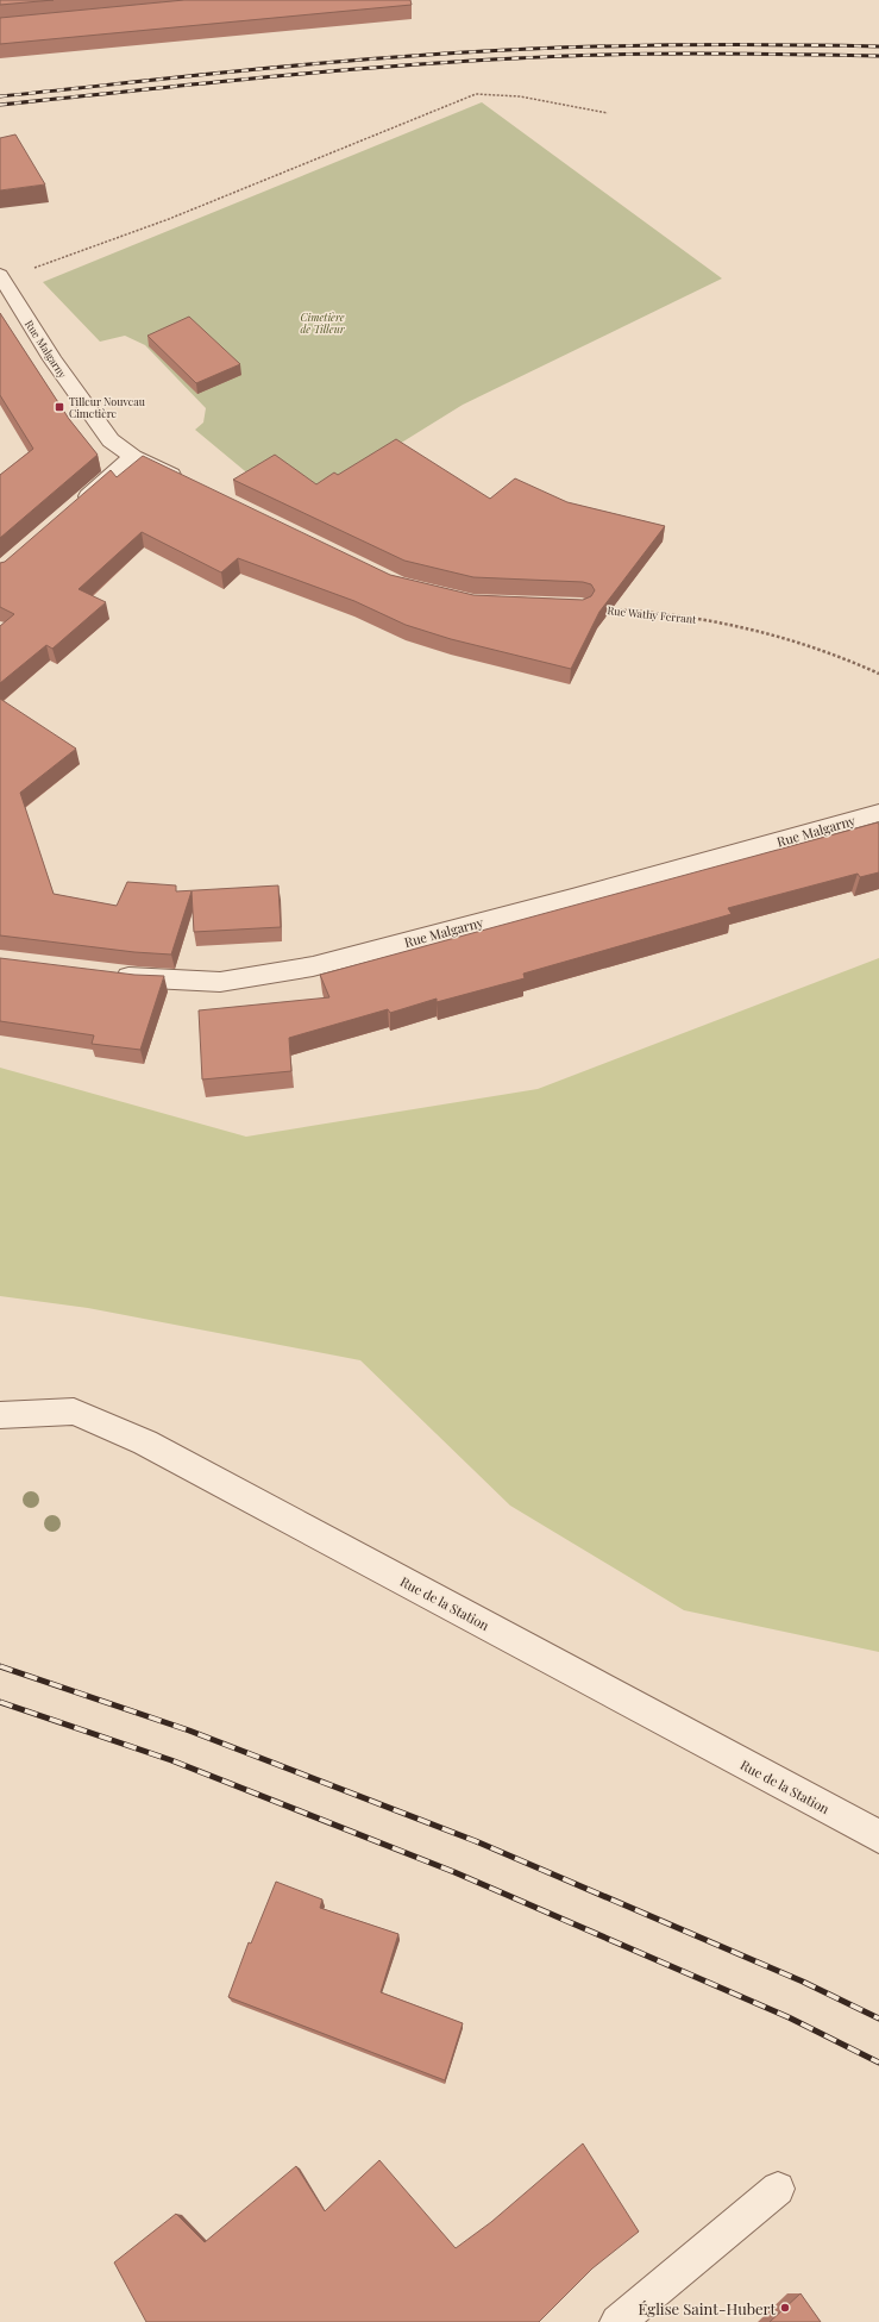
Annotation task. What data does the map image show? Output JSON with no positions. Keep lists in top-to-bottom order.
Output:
{
  "streets": {
    "street": ["Rue Malgarny", "Rue de la Station"],
    "path": ["Rue Wathy Ferrant"]
  },
  "parks": ["Cimetière de Tilleur"],
  "places": {
    "transit": ["Tilleur Nouveau Cimetière"],
    "other": ["Église Saint-Hubert"]
  }
}
